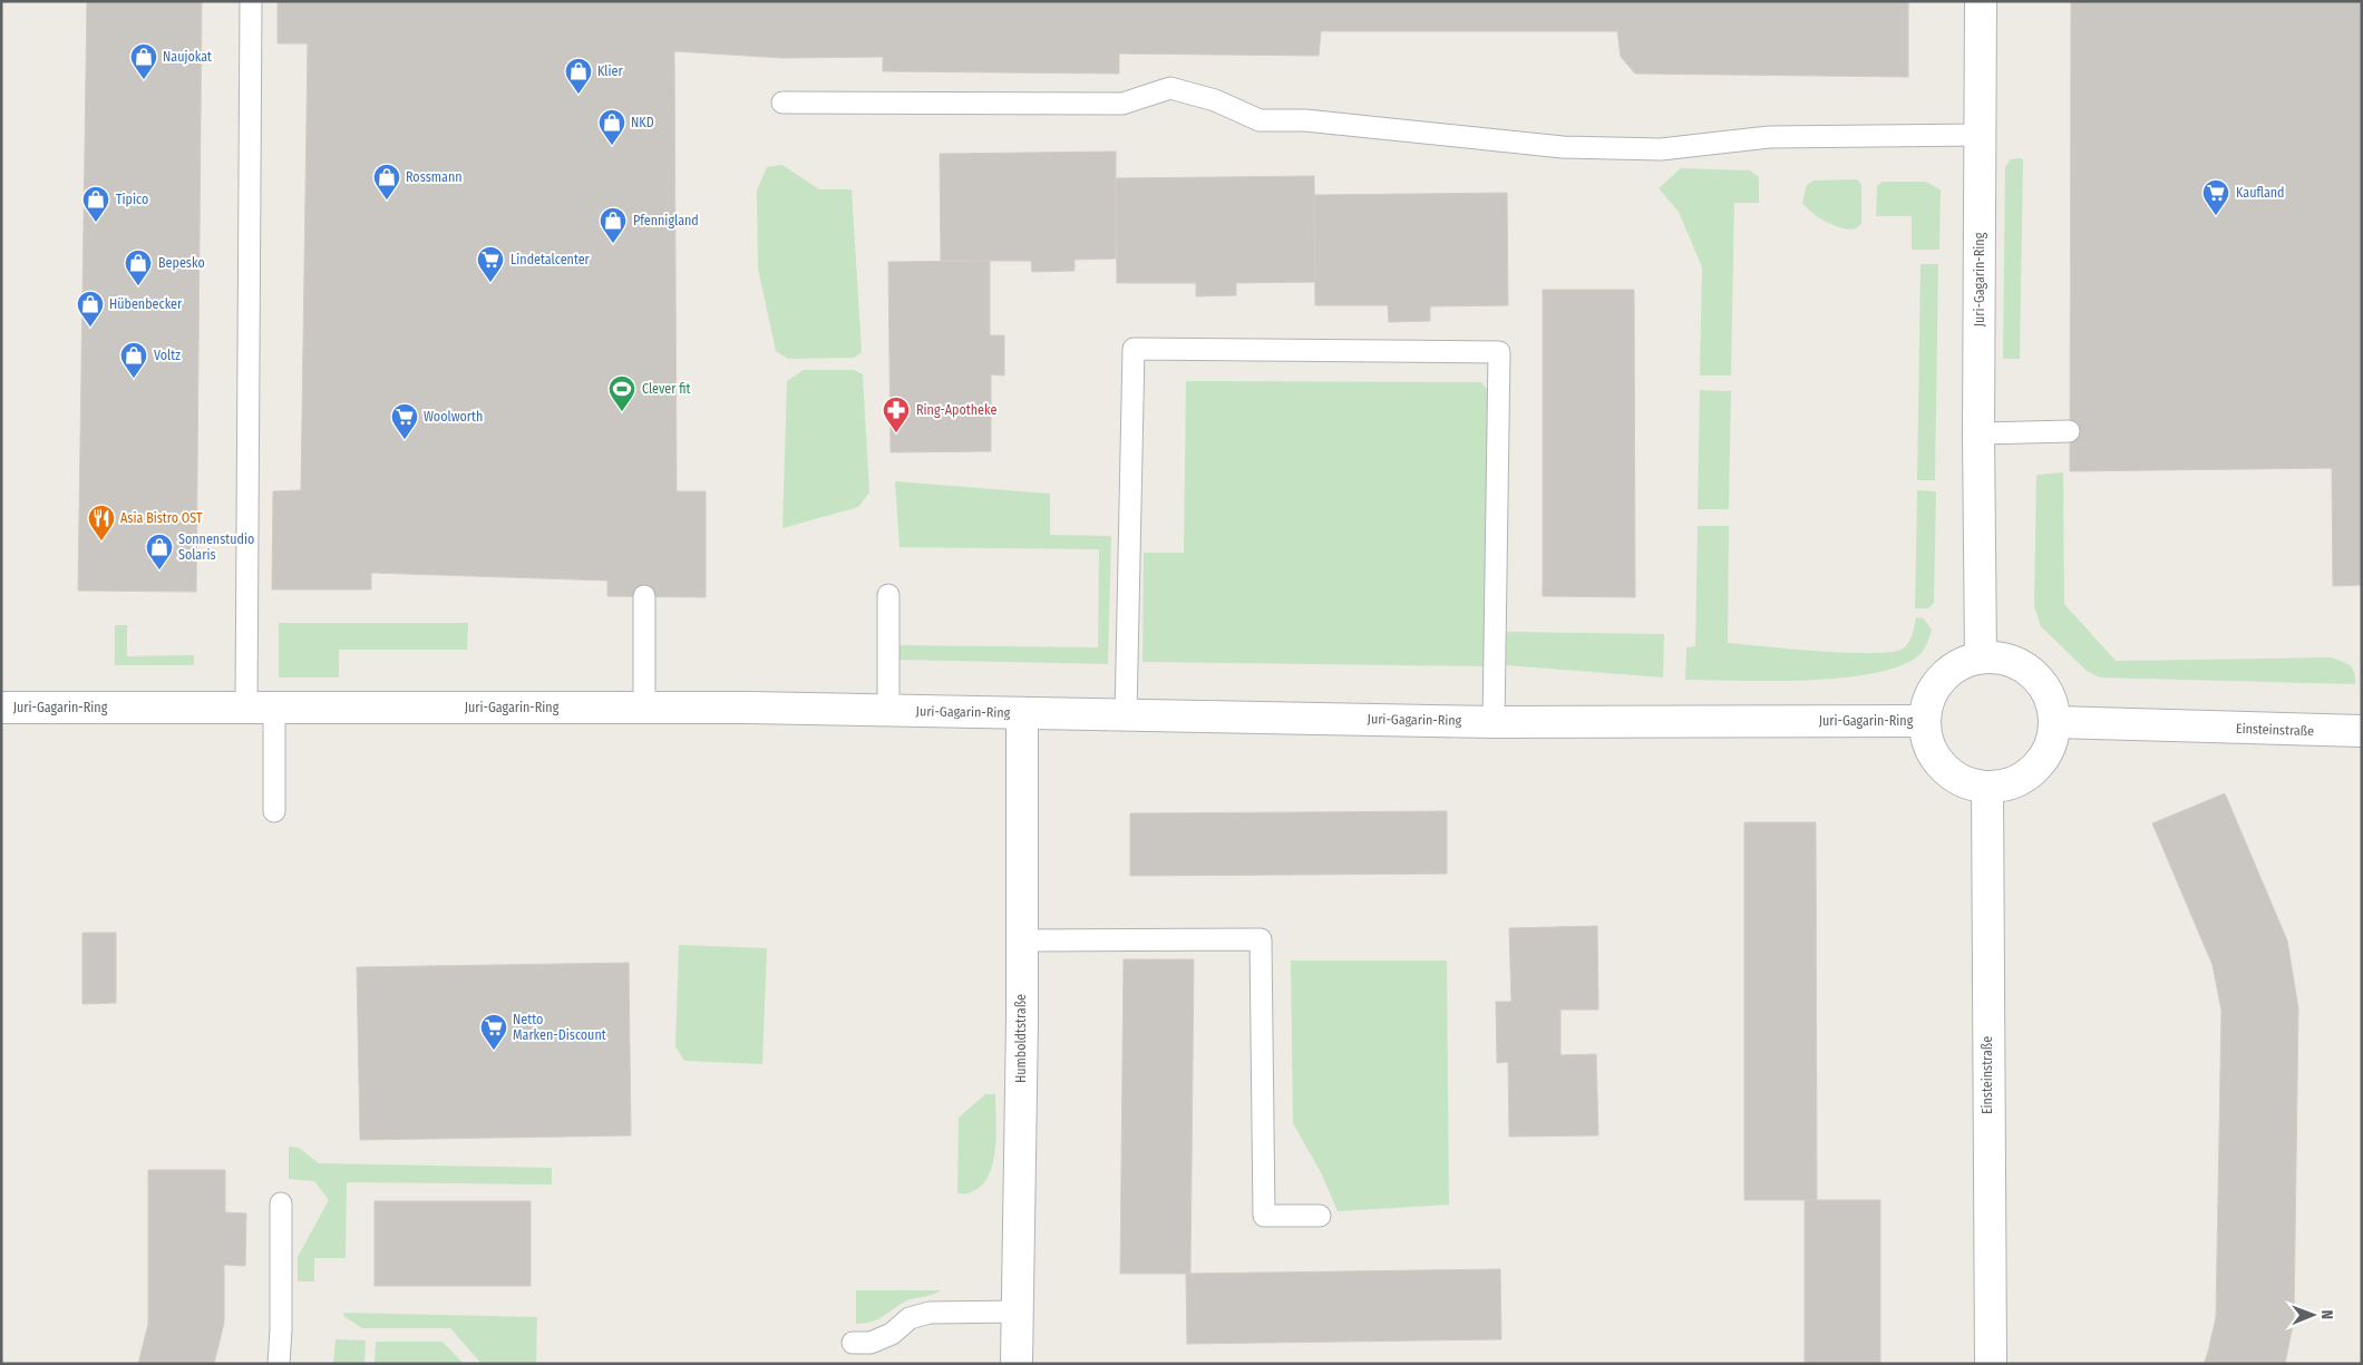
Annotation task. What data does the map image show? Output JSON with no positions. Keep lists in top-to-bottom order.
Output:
{
  "streets": {
    "street": ["Juri-Gagarin-Ring", "Einsteinstraße", "Humboldtstraße"]
  },
  "crossings": [
    ["Juri-Gagarin-Ring", "Einsteinstraße"],
    ["Juri-Gagarin-Ring", "Humboldtstraße"]
  ],
  "places": {
    "shop": [
      "Naujokat",
      "Klier",
      "NKD",
      "Rossmann",
      "Tipico",
      "Pfennigland",
      "Bepesko",
      "Hübenbecker",
      "Voltz",
      "Sonnenstudio Solaris"
    ],
    "supermarket": [
      "Kaufland",
      "Lindetalcenter",
      "Woolworth",
      "Netto Marken-Discount"
    ],
    "sports": ["Clever fit"],
    "pharmacy": ["Ring-Apotheke"],
    "restaurant": ["Asia Bistro OST"]
  },
  "north": "right"
}
